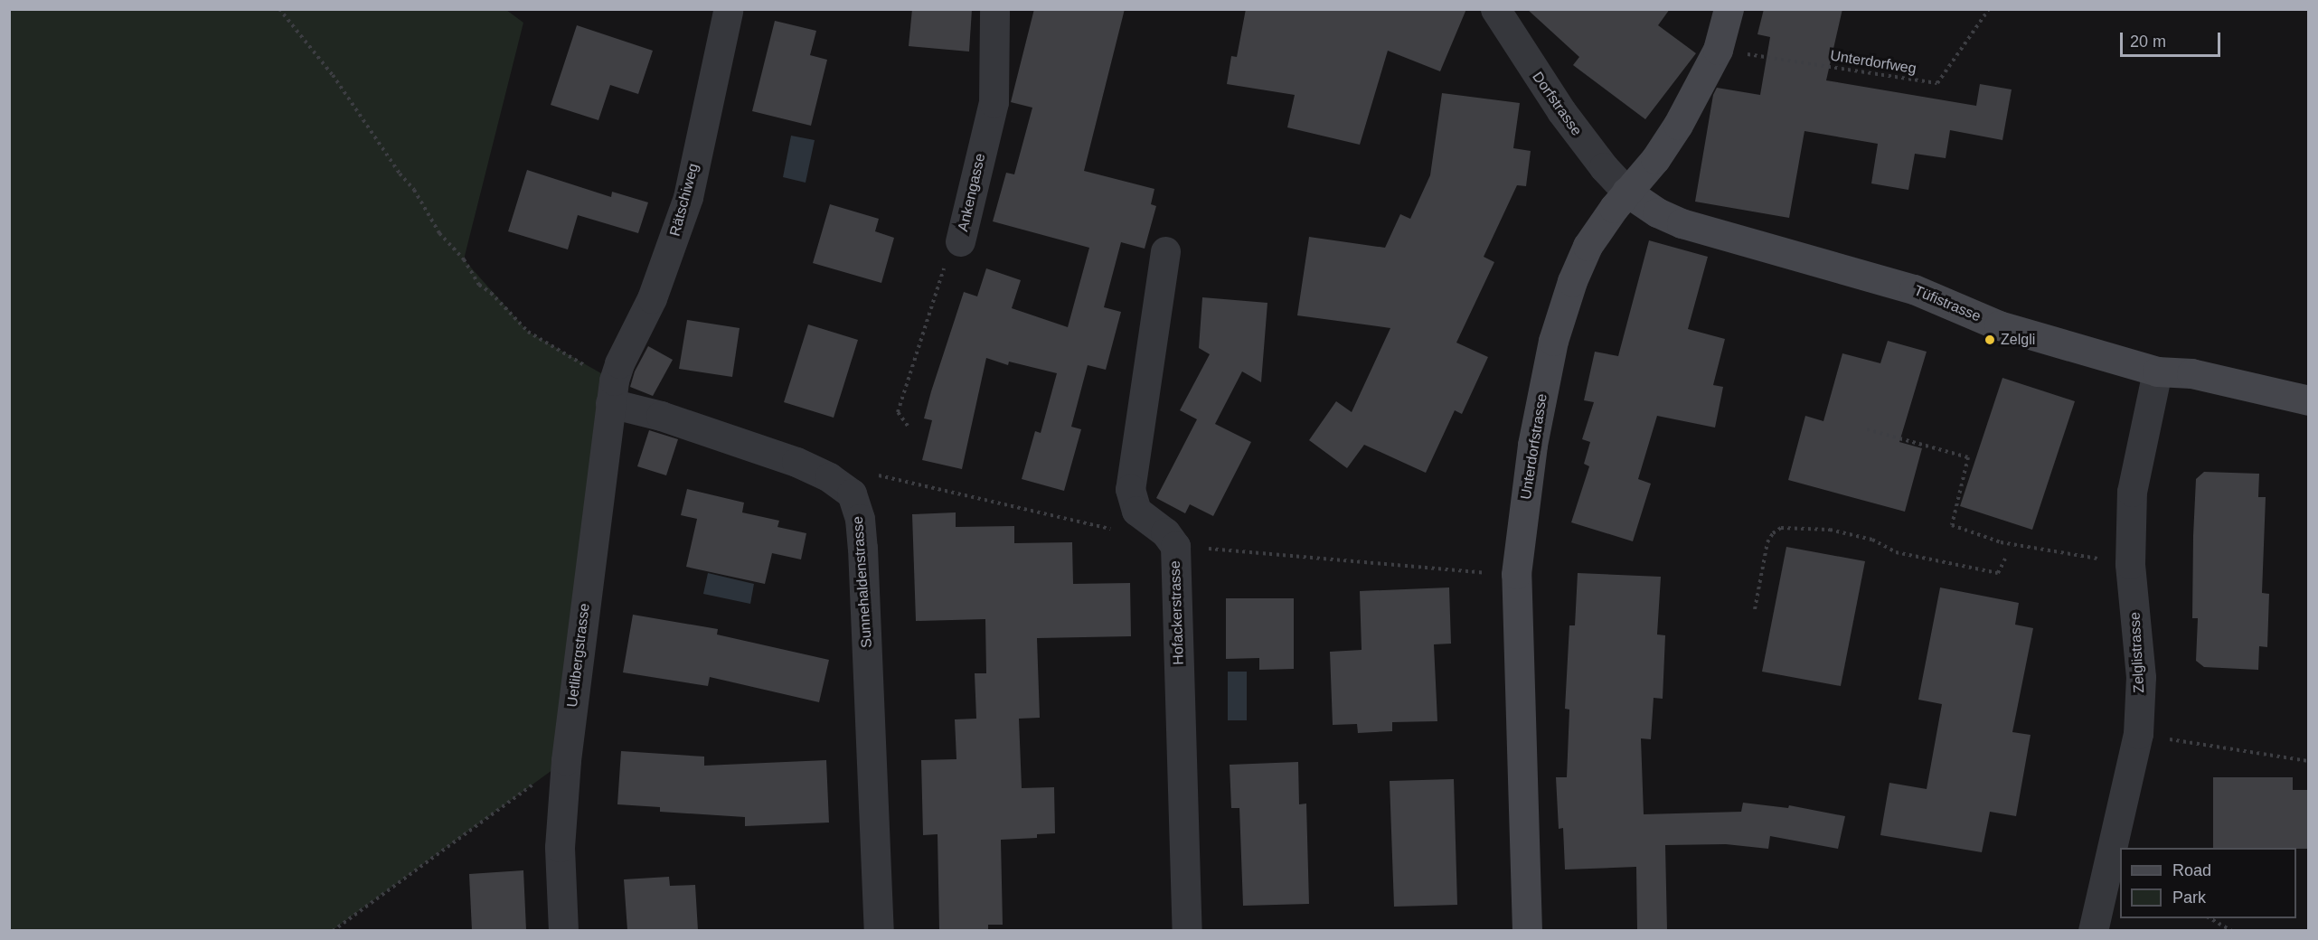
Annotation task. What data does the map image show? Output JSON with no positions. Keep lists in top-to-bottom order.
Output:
{
  "streets": {
    "street": [
      "Dorfstrasse",
      "Ankengasse",
      "Rätschiweg",
      "Tüfistrasse",
      "Unterdorfstrasse",
      "Sunnehaldenstrasse",
      "Hofackerstrasse",
      "Zelglistrasse",
      "Uetlibergstrasse"
    ],
    "path": ["Unterdorfweg"]
  },
  "crossings": [
    ["Unterdorfweg", "Unterdorfstrasse"],
    ["Dorfstrasse", "Tüfistrasse"],
    ["Dorfstrasse", "Unterdorfstrasse"],
    ["Rätschiweg", "Sunnehaldenstrasse"],
    ["Rätschiweg", "Uetlibergstrasse"],
    ["Tüfistrasse", "Unterdorfstrasse"],
    ["Tüfistrasse", "Zelglistrasse"],
    ["Sunnehaldenstrasse", "Uetlibergstrasse"]
  ],
  "places": ["Zelgli"],
  "legend": ["Road", "Park"],
  "scale_bar": "20 m"
}
